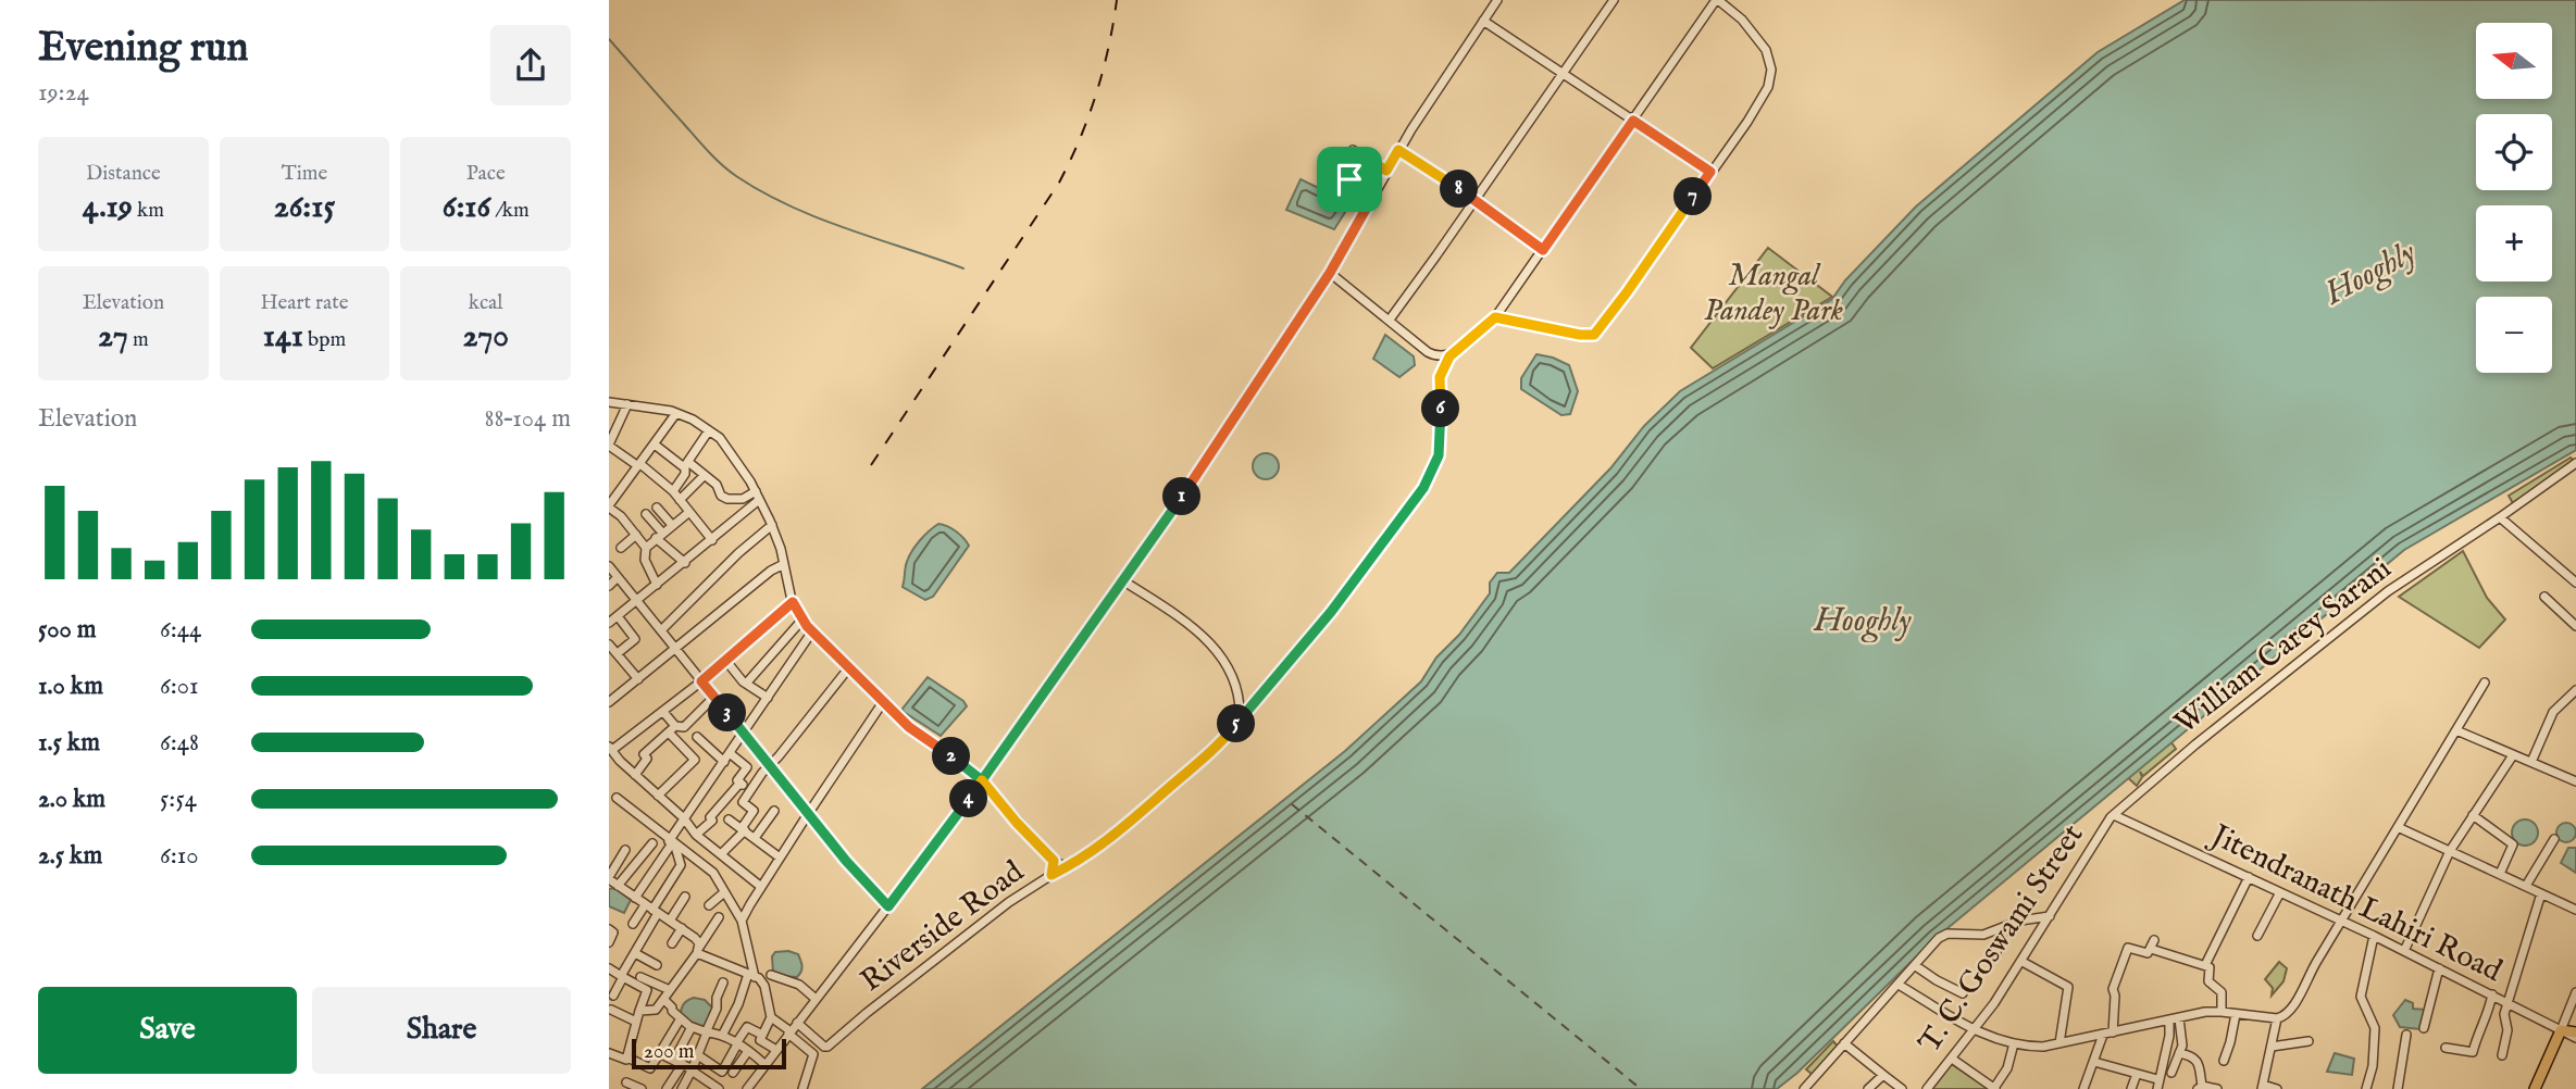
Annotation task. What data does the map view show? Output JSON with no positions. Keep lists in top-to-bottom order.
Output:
{
  "streets": {
    "street": [
      "William Carey Sarani",
      "Jitendranath Lahiri Road",
      "Riverside Road",
      "T. C. Goswami Street"
    ]
  },
  "crossings": [
    ["William Carey Sarani", "Jitendranath Lahiri Road"],
    ["William Carey Sarani", "T. C. Goswami Street"],
    ["Jitendranath Lahiri Road", "T. C. Goswami Street"]
  ],
  "water": ["Hooghly"],
  "parks": ["Mangal Pandey Park"],
  "scale_bar": "200 m",
  "north": "left",
  "page": {
    "heading": ["Evening run", "19:24"],
    "map_buttons": ["+", "−"],
    "stats": [
      ["Distance", "4.19 km"],
      ["Time", "26:15"],
      ["Pace", "6:16 /km"],
      ["Elevation", "27 m"],
      ["Heart rate", "141 bpm"],
      ["kcal", "270"]
    ],
    "pins": [
      "8",
      "7",
      "6",
      "1",
      "3",
      "5",
      "2",
      "4"
    ],
    "chart": ["Elevation", "88–104 m"],
    "list": [
      {
        "name": "500 m",
        "note": "6:44"
      },
      {
        "name": "1.0 km",
        "note": "6:01"
      },
      {
        "name": "1.5 km",
        "note": "6:48"
      },
      {
        "name": "2.0 km",
        "note": "5:54"
      },
      {
        "name": "2.5 km",
        "note": "6:10"
      }
    ],
    "buttons": ["Save", "Share"],
    "scale": "200 m"
  }
}
